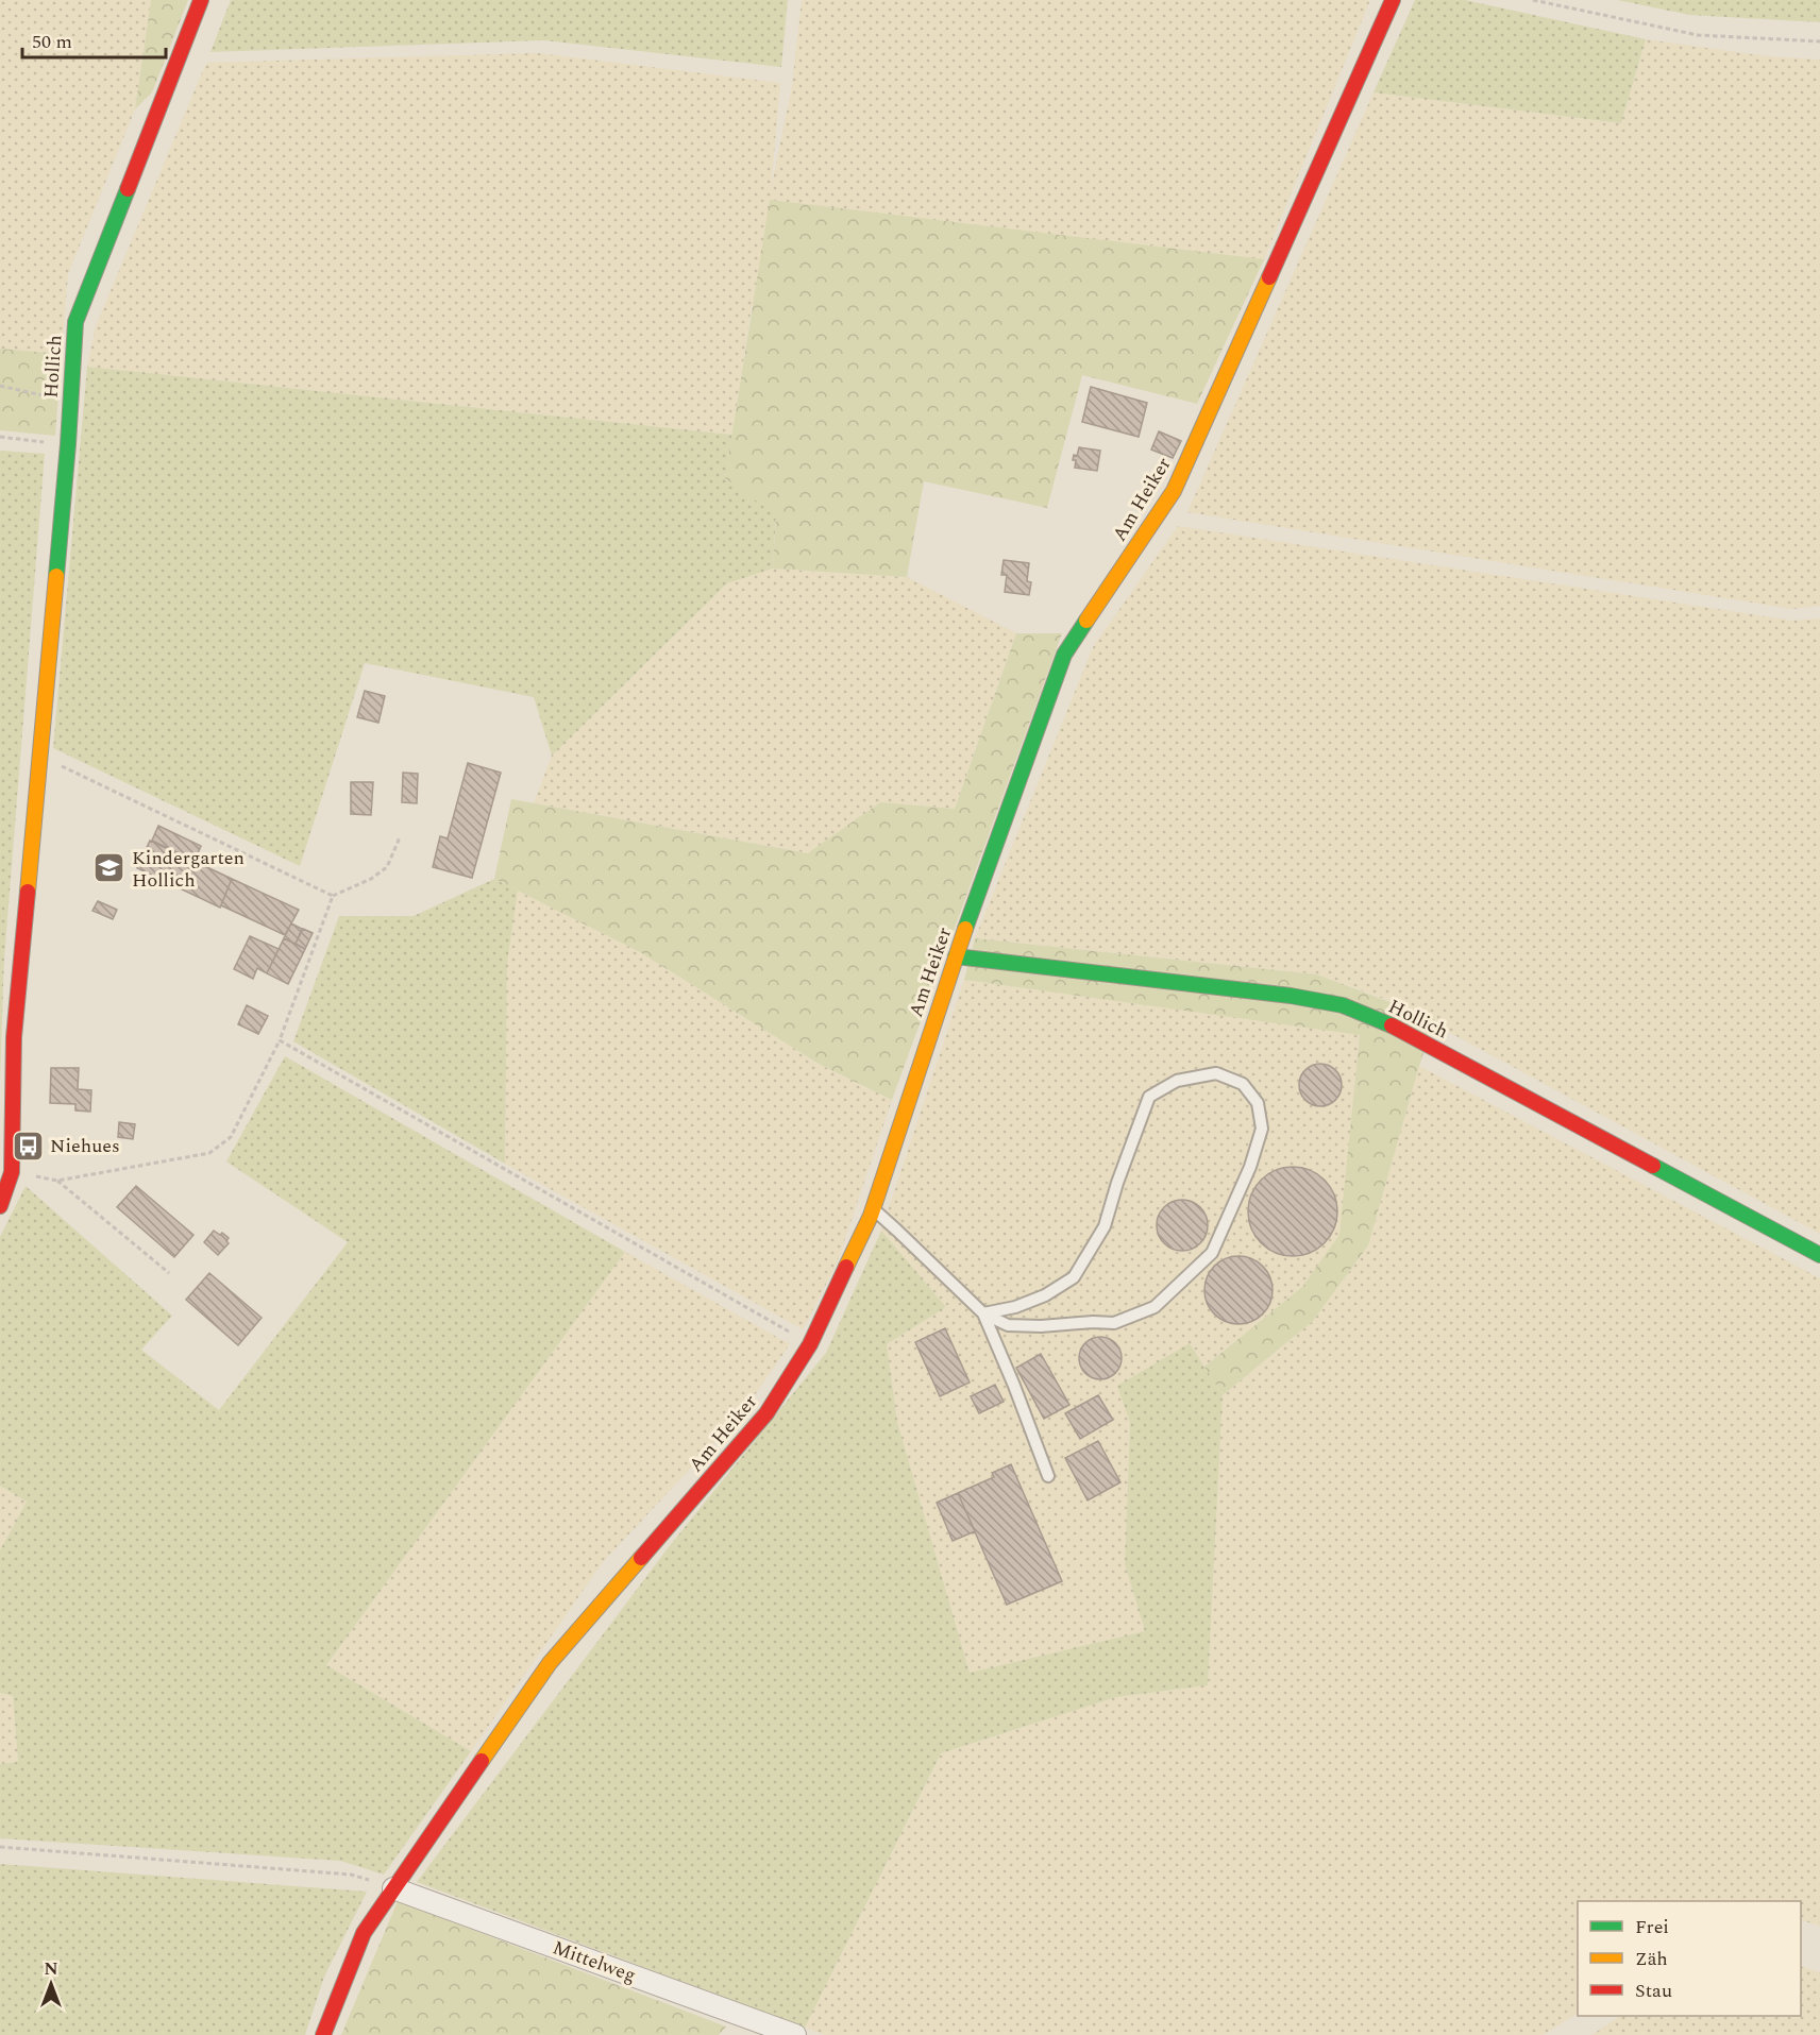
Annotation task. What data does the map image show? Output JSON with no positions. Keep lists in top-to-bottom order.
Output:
{
  "streets": {
    "street": ["Hollich", "Am Heiker", "Mittelweg"]
  },
  "crossings": [
    ["Hollich", "Am Heiker"],
    ["Am Heiker", "Mittelweg"]
  ],
  "places": {
    "school or university": ["Kindergarten Hollich"],
    "bus stop": ["Niehues"]
  },
  "legend": ["Frei", "Zäh", "Stau"],
  "scale_bar": "50 m",
  "north": "top"
}
